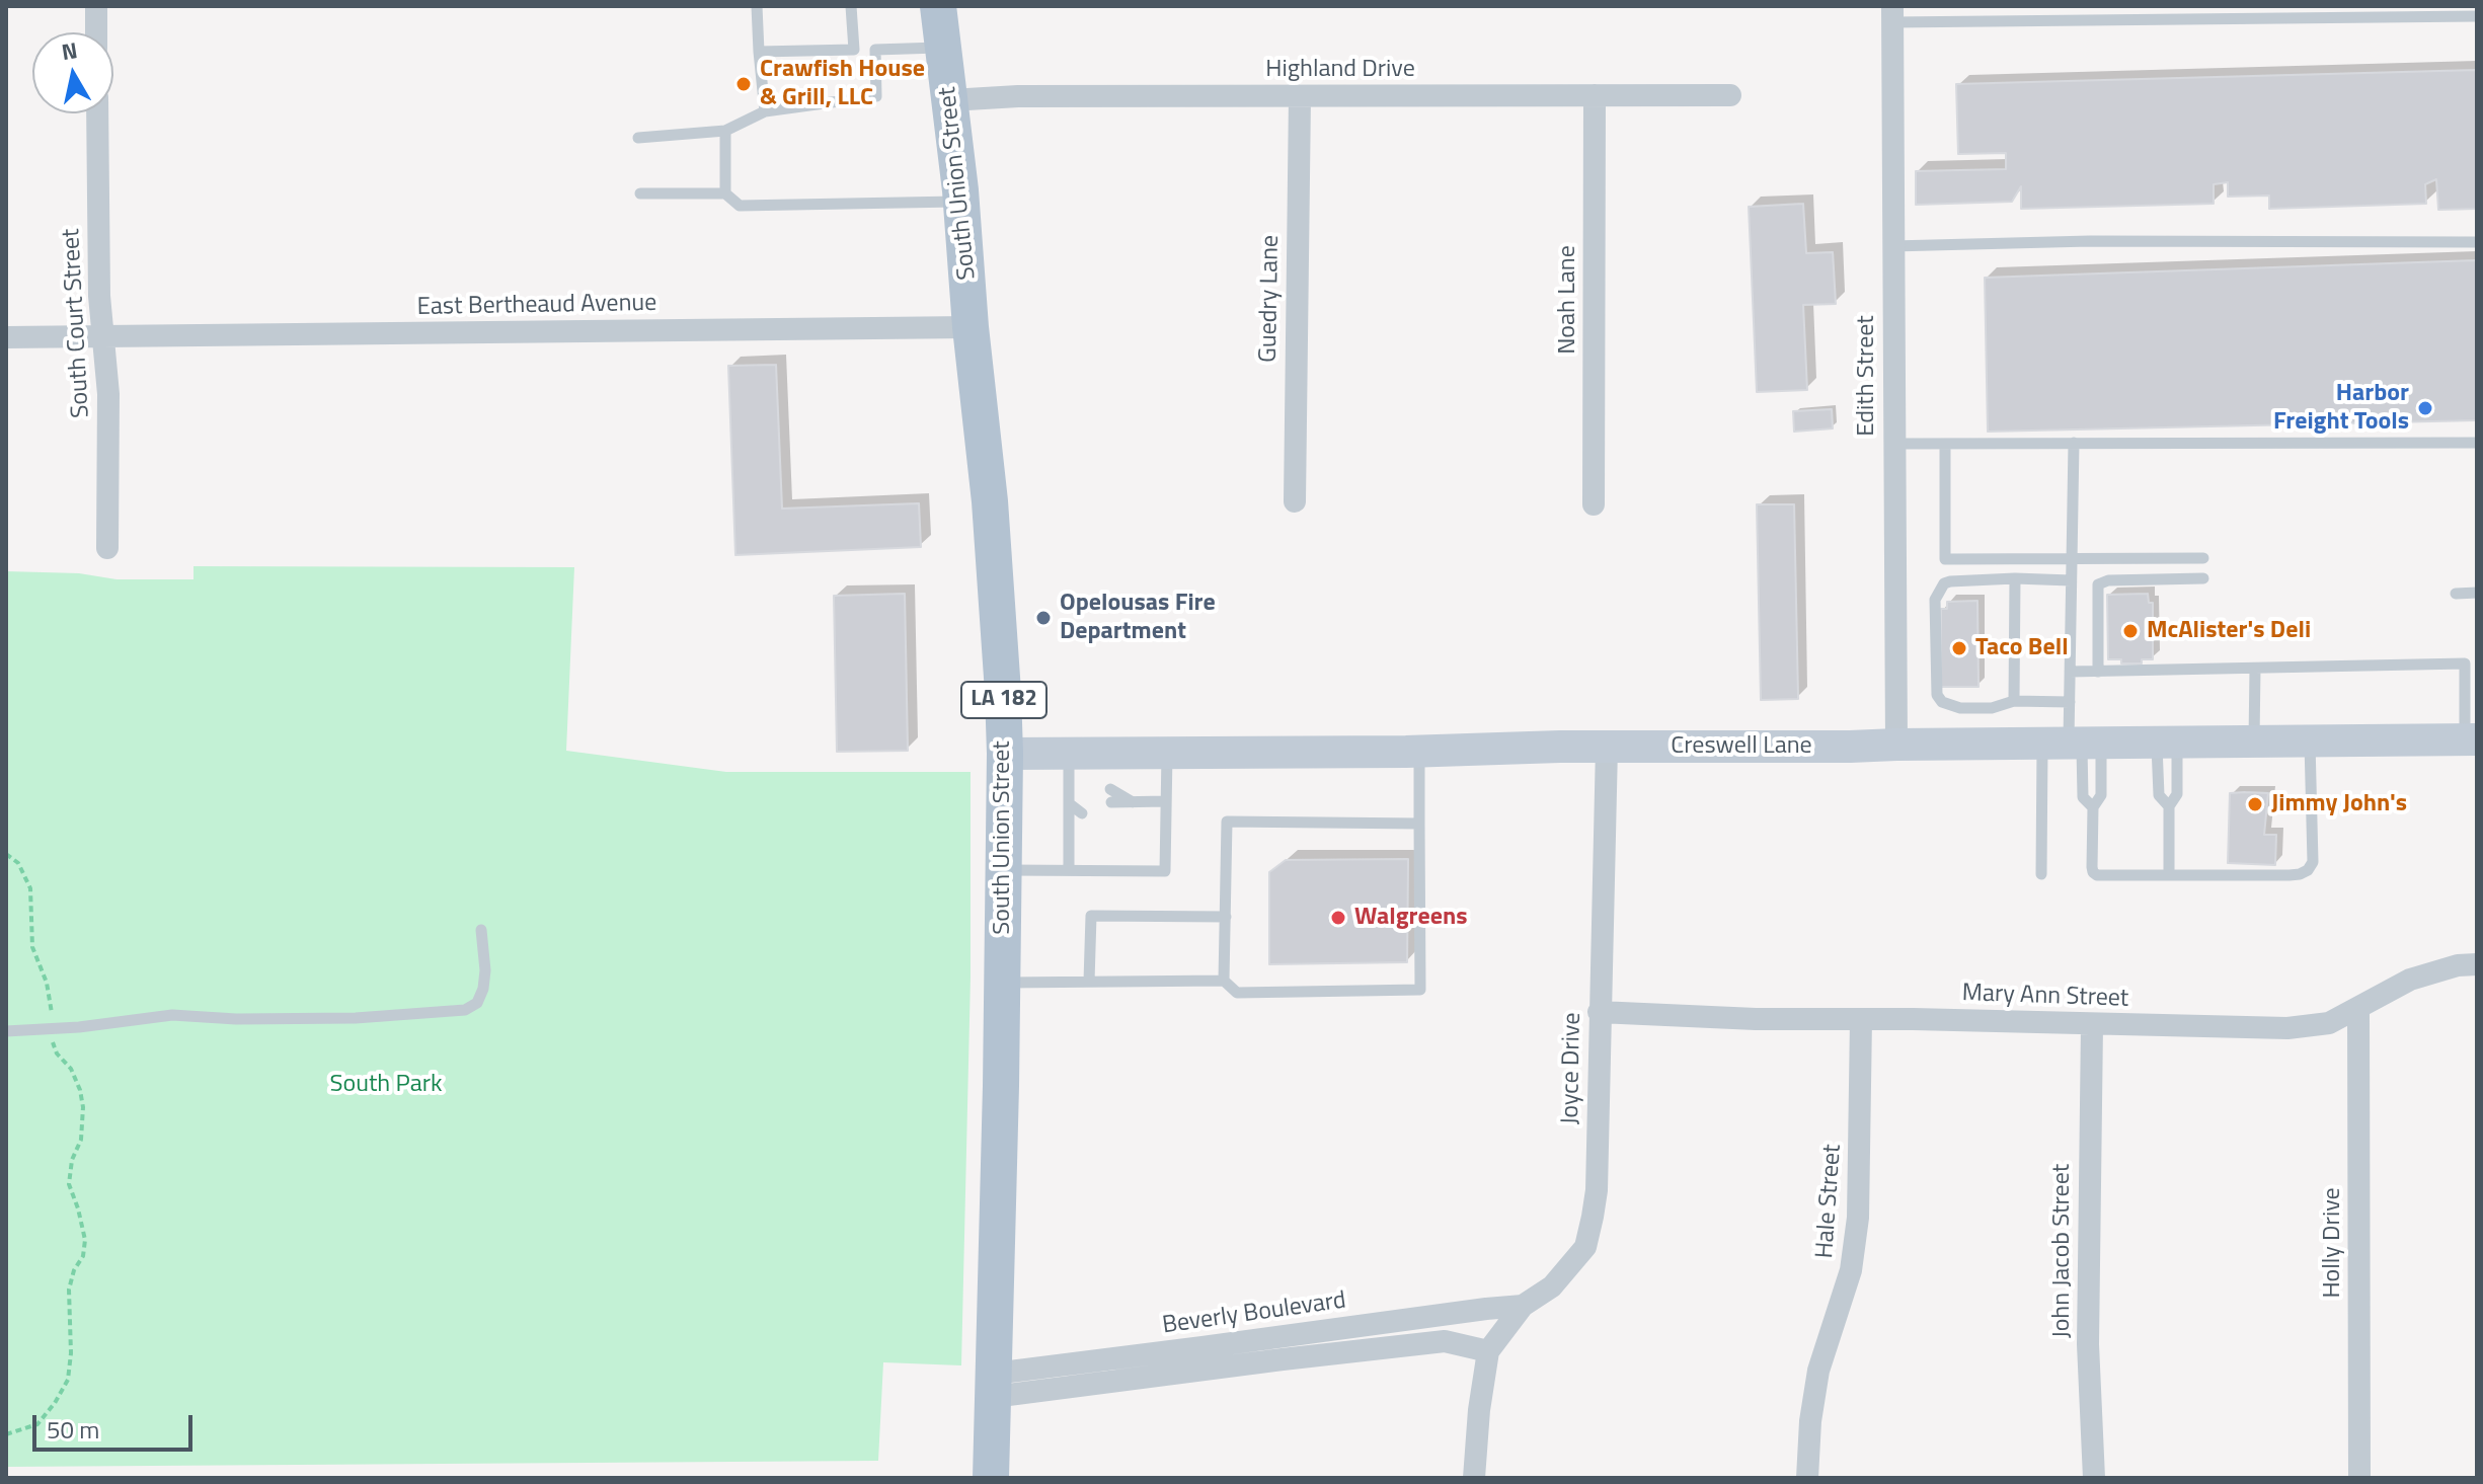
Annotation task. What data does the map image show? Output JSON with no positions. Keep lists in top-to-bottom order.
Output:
{
  "streets": {
    "main road": ["South Union Street", "LA 182", "Creswell Lane"],
    "street": [
      "Highland Drive",
      "Guedry Lane",
      "Noah Lane",
      "East Bertheaud Avenue",
      "South Court Street",
      "Edith Street",
      "Mary Ann Street",
      "Joyce Drive",
      "Hale Street",
      "Holly Drive",
      "John Jacob Street",
      "Beverly Boulevard"
    ]
  },
  "crossings": [
    ["Highland Drive", "South Union Street"],
    ["Highland Drive", "Guedry Lane"],
    ["Highland Drive", "Noah Lane"],
    ["South Union Street", "East Bertheaud Avenue"],
    ["South Union Street", "Creswell Lane"],
    ["South Union Street", "Beverly Boulevard"],
    ["East Bertheaud Avenue", "South Court Street"],
    ["Edith Street", "Creswell Lane"],
    ["Creswell Lane", "Joyce Drive"],
    ["Mary Ann Street", "Joyce Drive"],
    ["Mary Ann Street", "Hale Street"],
    ["Mary Ann Street", "Holly Drive"],
    ["Mary Ann Street", "John Jacob Street"],
    ["Joyce Drive", "Beverly Boulevard"]
  ],
  "parks": ["South Park"],
  "places": [
    "Crawfish House & Grill, LLC",
    "Harbor Freight Tools",
    "Opelousas Fire Department",
    "McAlister's Deli",
    "Taco Bell",
    "Jimmy John's",
    "Walgreens"
  ],
  "scale_bar": "50 m",
  "north": "top"
}
